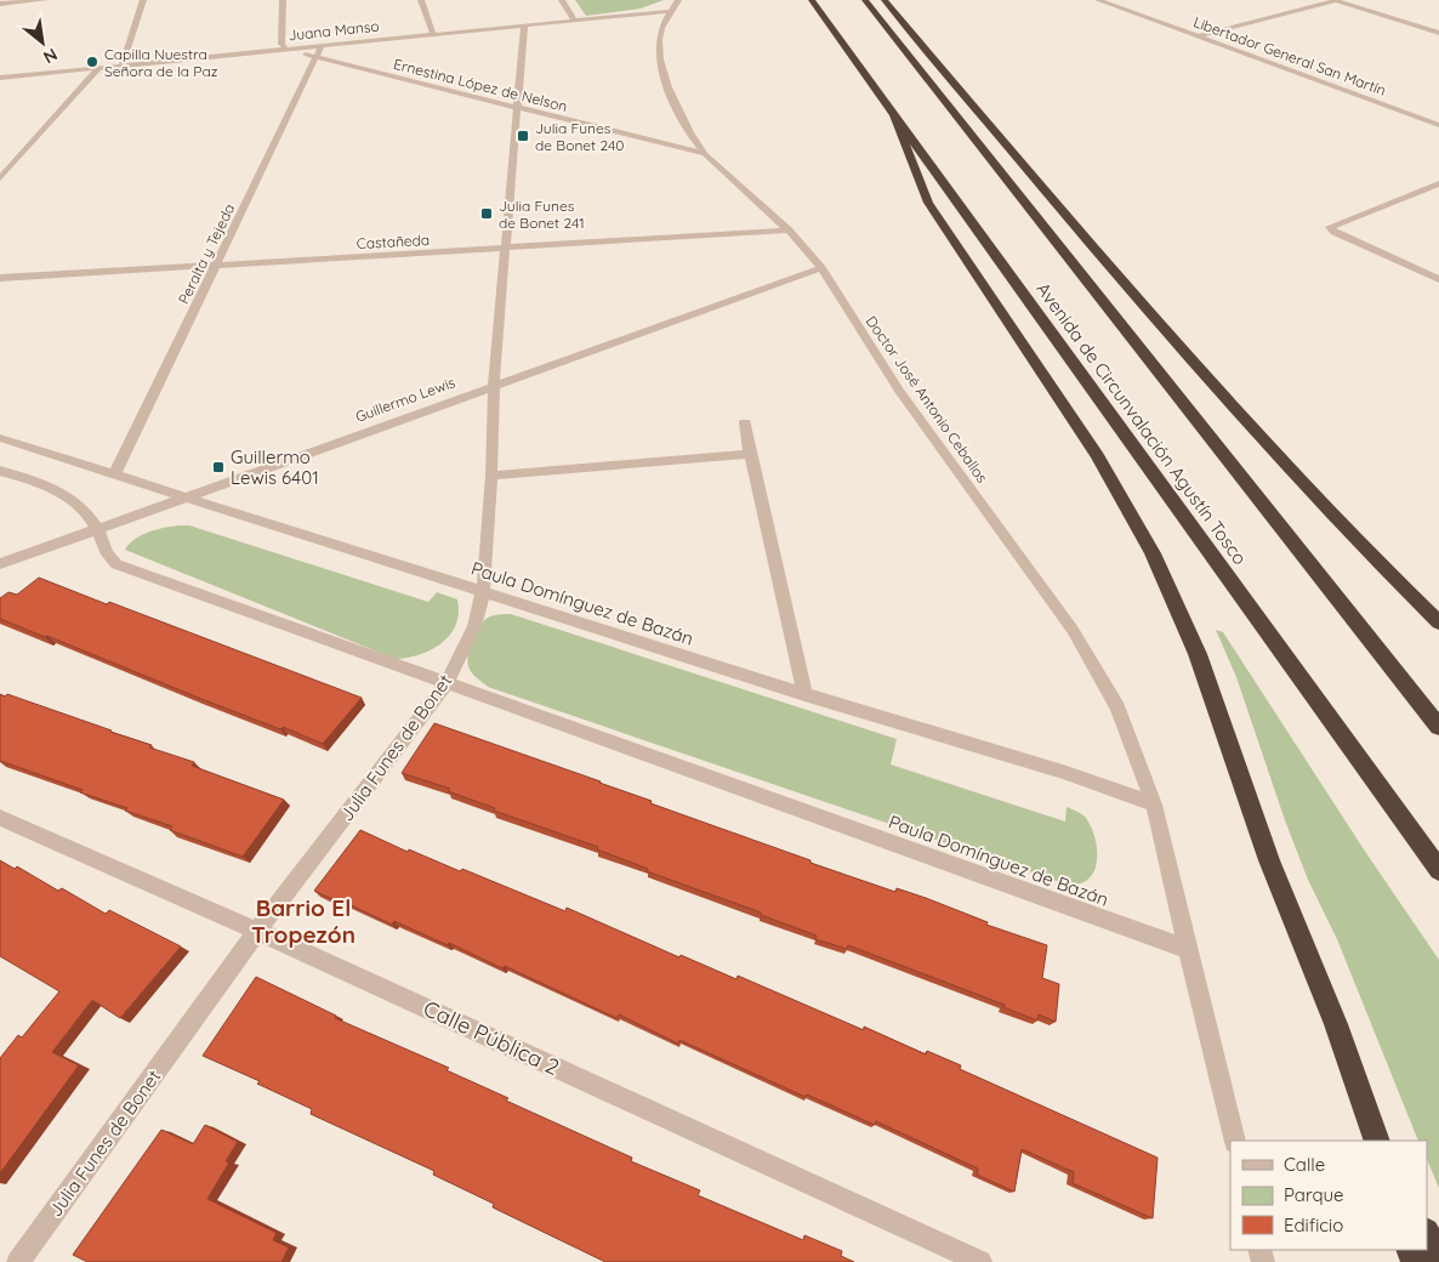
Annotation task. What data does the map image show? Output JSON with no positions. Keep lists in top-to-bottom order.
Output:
{
  "streets": {
    "highway": ["Avenida de Circunvalación Agustín Tosco"],
    "street": [
      "Juana Manso",
      "Libertador General San Martín",
      "Ernestina López de Nelson",
      "Castañeda",
      "Peralta y Tejeda",
      "Guillermo Lewis",
      "Doctor José Antonio Ceballos",
      "Paula Domínguez de Bazán",
      "Julia Funes de Bonet",
      "Calle Pública 2"
    ]
  },
  "crossings": [
    ["Juana Manso", "Ernestina López de Nelson"],
    ["Juana Manso", "Peralta y Tejeda"],
    ["Juana Manso", "Doctor José Antonio Ceballos"],
    ["Juana Manso", "Julia Funes de Bonet"],
    ["Ernestina López de Nelson", "Peralta y Tejeda"],
    ["Ernestina López de Nelson", "Doctor José Antonio Ceballos"],
    ["Ernestina López de Nelson", "Julia Funes de Bonet"],
    ["Castañeda", "Peralta y Tejeda"],
    ["Castañeda", "Doctor José Antonio Ceballos"],
    ["Castañeda", "Julia Funes de Bonet"],
    ["Peralta y Tejeda", "Paula Domínguez de Bazán"],
    ["Guillermo Lewis", "Doctor José Antonio Ceballos"],
    ["Guillermo Lewis", "Paula Domínguez de Bazán"],
    ["Guillermo Lewis", "Julia Funes de Bonet"],
    ["Doctor José Antonio Ceballos", "Paula Domínguez de Bazán"],
    ["Paula Domínguez de Bazán", "Julia Funes de Bonet"],
    ["Julia Funes de Bonet", "Calle Pública 2"]
  ],
  "districts": ["Barrio El Tropezón"],
  "places": {
    "other": ["Capilla Nuestra Señora de la Paz"],
    "transit": ["Julia Funes de Bonet 240", "Julia Funes de Bonet 241", "Guillermo Lewis 6401"]
  },
  "legend": ["Calle", "Parque", "Edificio"],
  "north": "bottom right"
}
